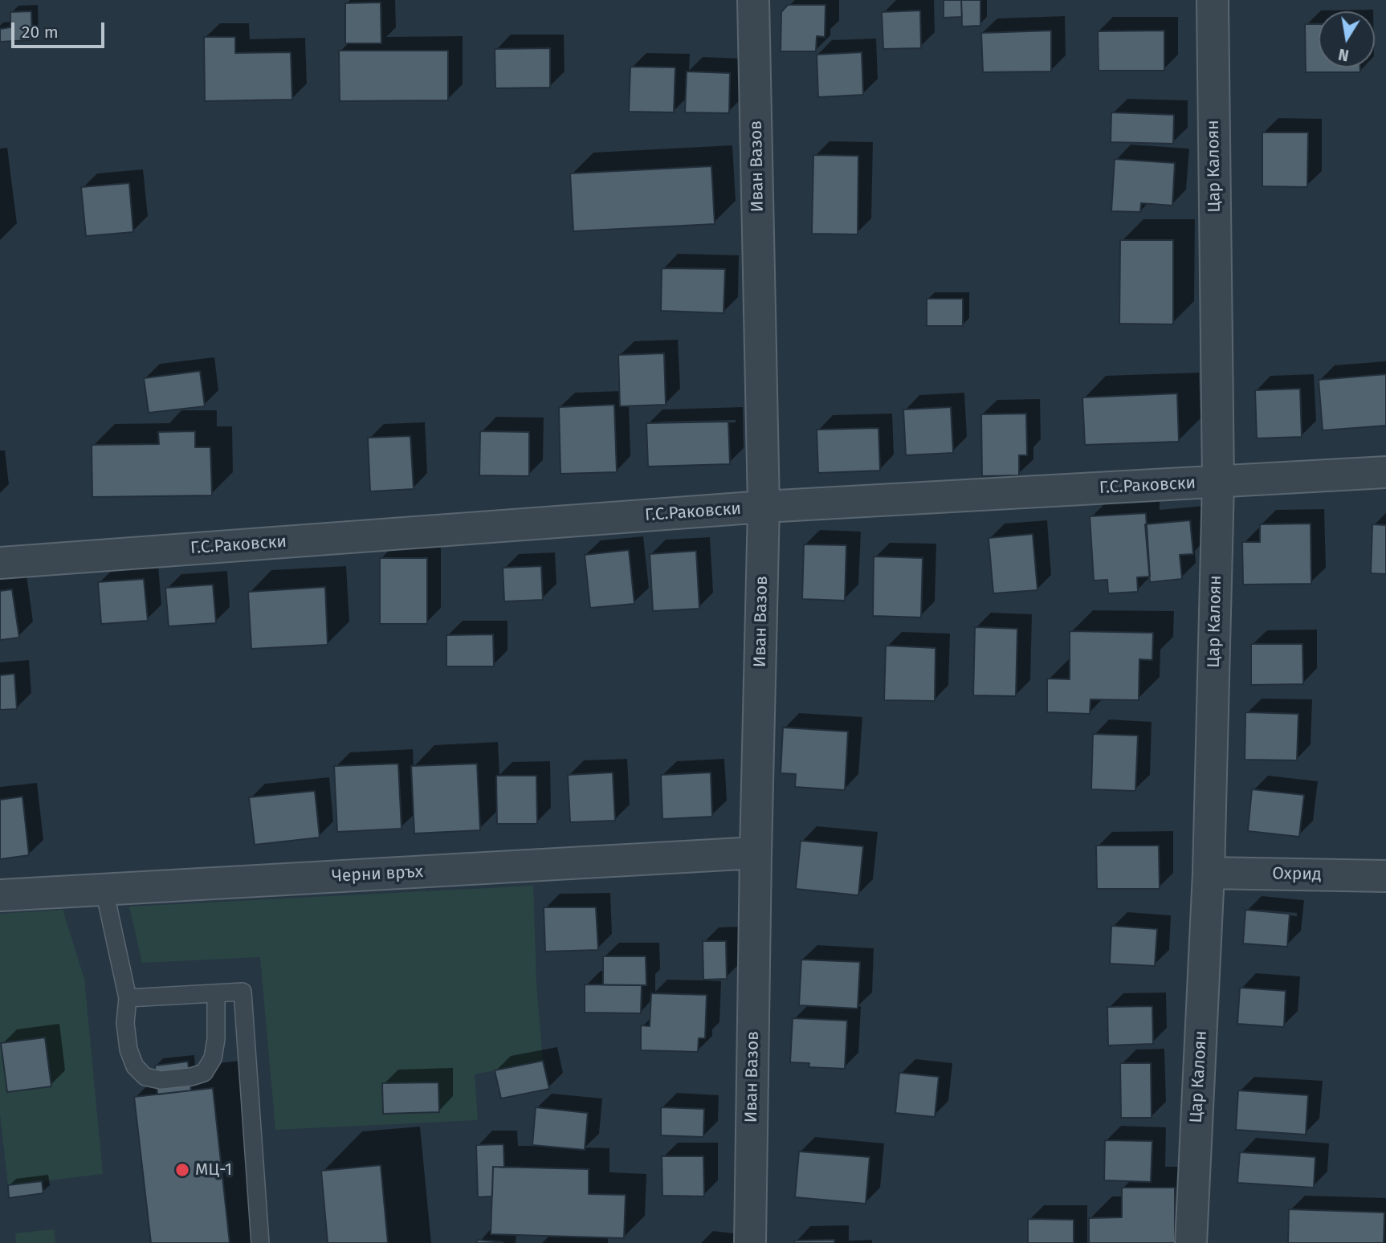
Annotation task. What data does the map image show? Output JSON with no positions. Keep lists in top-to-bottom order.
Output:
{
  "streets": {
    "street": [
      "Иван Вазов",
      "Цар Калоян",
      "Г.С.Раковски",
      "Черни връх",
      "Охрид"
    ]
  },
  "crossings": [
    ["Иван Вазов", "Г.С.Раковски"],
    ["Иван Вазов", "Черни връх"],
    ["Цар Калоян", "Г.С.Раковски"],
    ["Цар Калоян", "Охрид"]
  ],
  "places": ["МЦ-1"],
  "scale_bar": "20 m",
  "north": "bottom"
}
